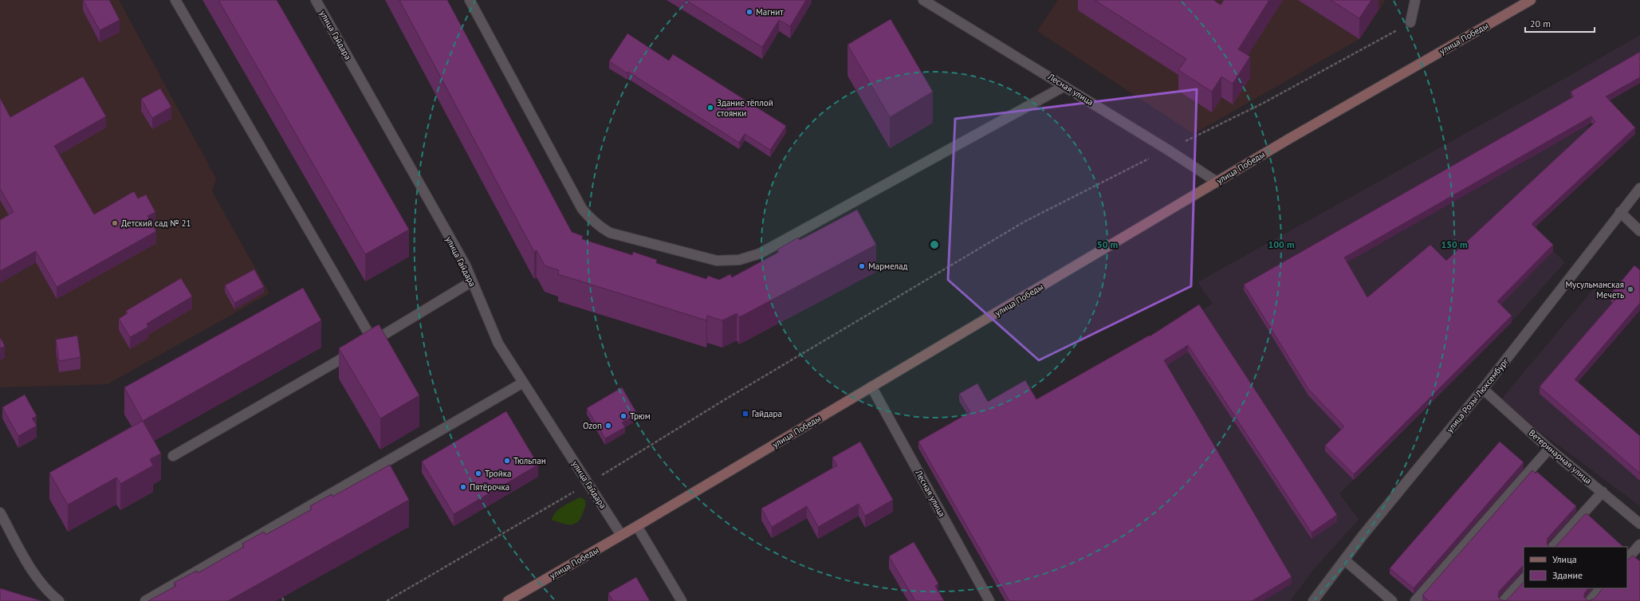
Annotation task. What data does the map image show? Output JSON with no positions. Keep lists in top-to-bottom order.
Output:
{
  "streets": {
    "street": [
      "улица Гайдара",
      "улица Победы",
      "Лесная улица",
      "улица Розы Люксембург",
      "Ветеринарная улица"
    ]
  },
  "crossings": [
    ["улица Гайдара", "улица Победы"],
    ["улица Победы", "Лесная улица"],
    ["улица Розы Люксембург", "Ветеринарная улица"]
  ],
  "places": {
    "other": [
      "Магнит",
      "Здание тёплой стоянки",
      "Детский сад № 21",
      "Мармелад",
      "Мусульманская Мечеть",
      "Трюм",
      "Ozon",
      "Тюльпан",
      "Тройка",
      "Пятёрочка"
    ],
    "transit": ["Гайдара"]
  },
  "legend": ["Улица", "Здание"],
  "scale_bar": "20 m",
  "rings": ["50 m", "100 m", "150 m"]
}
